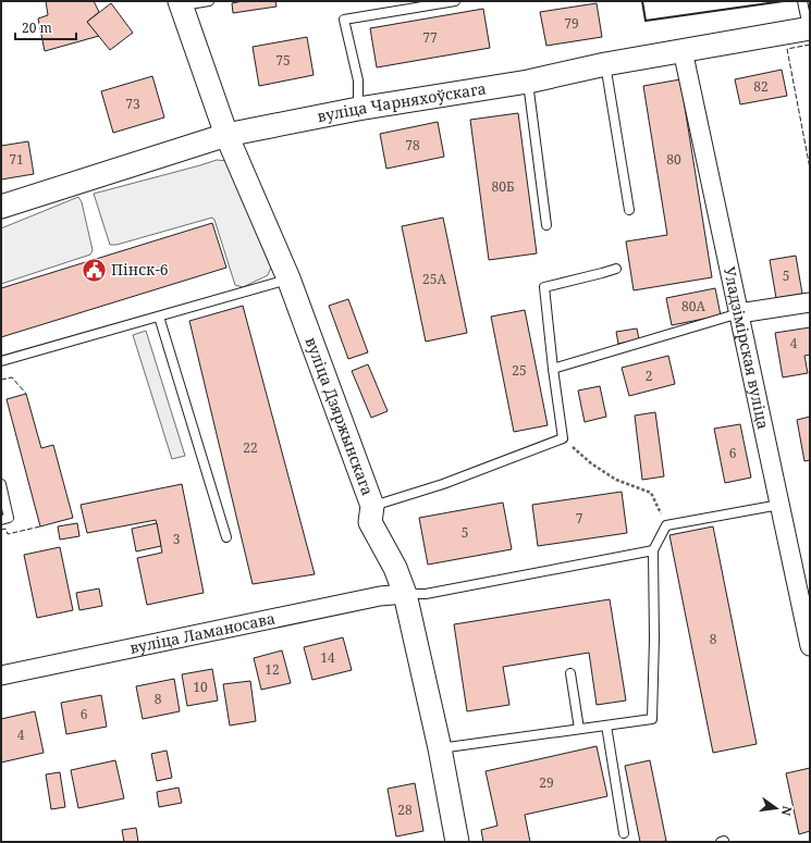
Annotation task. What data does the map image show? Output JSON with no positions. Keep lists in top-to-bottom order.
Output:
{
  "streets": {
    "street": [
      "вуліца Чарняхоўскага",
      "Уладзімірская вуліца",
      "вуліца Дзяржынскага",
      "вуліца Ламаносава"
    ]
  },
  "crossings": [
    ["вуліца Чарняхоўскага", "Уладзімірская вуліца"],
    ["вуліца Чарняхоўскага", "вуліца Дзяржынскага"],
    ["вуліца Дзяржынскага", "вуліца Ламаносава"]
  ],
  "places": {
    "public building": ["Пінск-6"]
  },
  "house_numbers": [
    "79",
    "77",
    "75",
    "82",
    "73",
    "78",
    "71",
    "80",
    "80Б",
    "5",
    "25А",
    "80А",
    "4",
    "25",
    "2",
    "22",
    "6",
    "7",
    "5",
    "3",
    "8",
    "14",
    "12",
    "10",
    "8",
    "6",
    "4",
    "29",
    "28"
  ],
  "scale_bar": "20 m",
  "north": "right"
}
